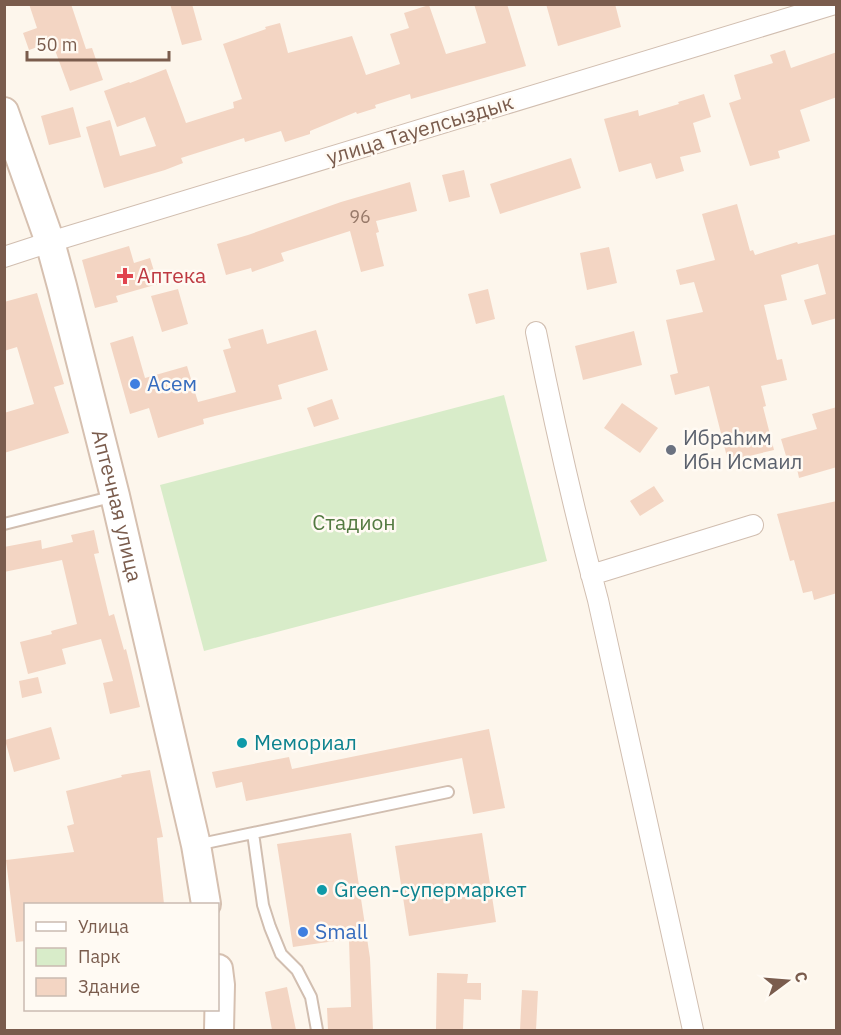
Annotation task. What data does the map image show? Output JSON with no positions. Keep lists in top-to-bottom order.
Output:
{
  "streets": {
    "main road": ["Аптечная улица"],
    "street": ["улица Тауелсыздык"]
  },
  "crossings": [
    ["улица Тауелсыздык", "Аптечная улица"]
  ],
  "parks": ["Стадион"],
  "places": {
    "health": ["Аптека"],
    "other": [
      "Асем",
      "Ибраһим Ибн Исмаил",
      "Мемориал",
      "Green-супермаркет",
      "Small"
    ]
  },
  "house_numbers": ["96"],
  "legend": ["Улица", "Парк", "Здание"],
  "scale_bar": "50 m",
  "north": "right"
}
